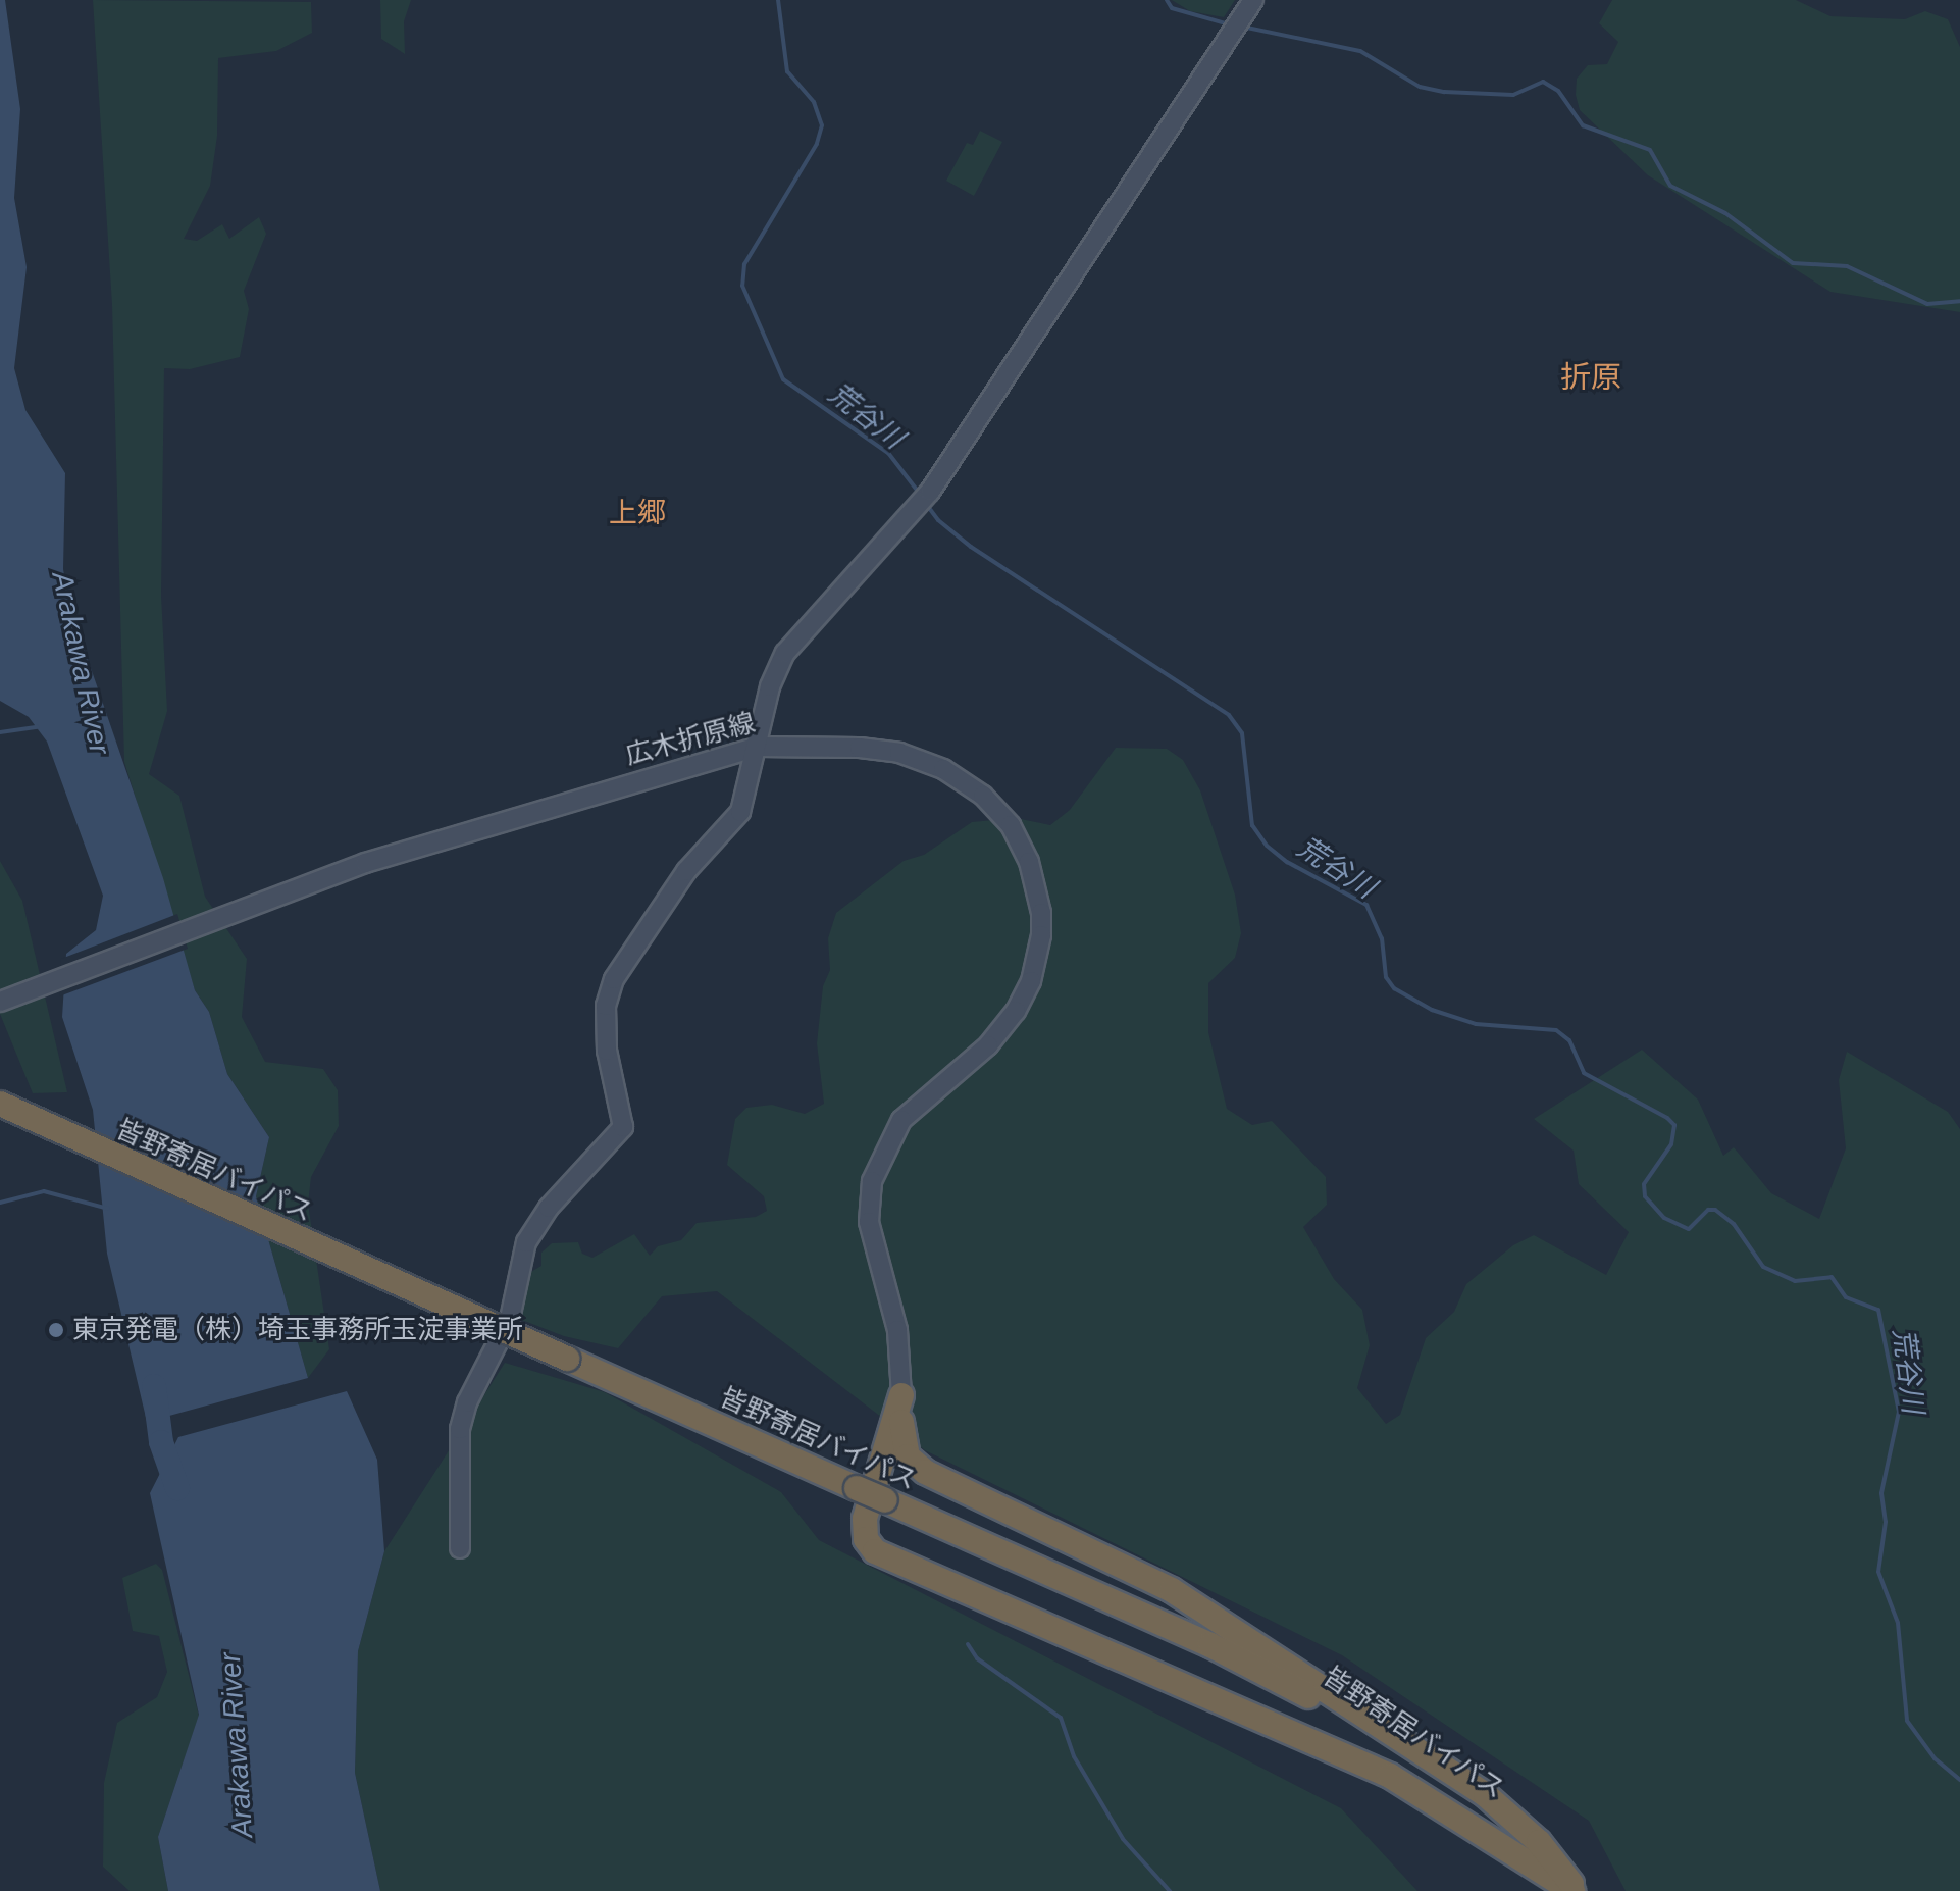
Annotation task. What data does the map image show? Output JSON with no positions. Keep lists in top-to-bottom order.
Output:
{
  "streets": {
    "highway": ["皆野寄居バイパス"],
    "street": ["広木折原線"]
  },
  "districts": ["折原", "上郷"],
  "water": ["荒谷川", "Arakawa River"],
  "places": ["東京発電（株）埼玉事務所玉淀事業所"]
}
